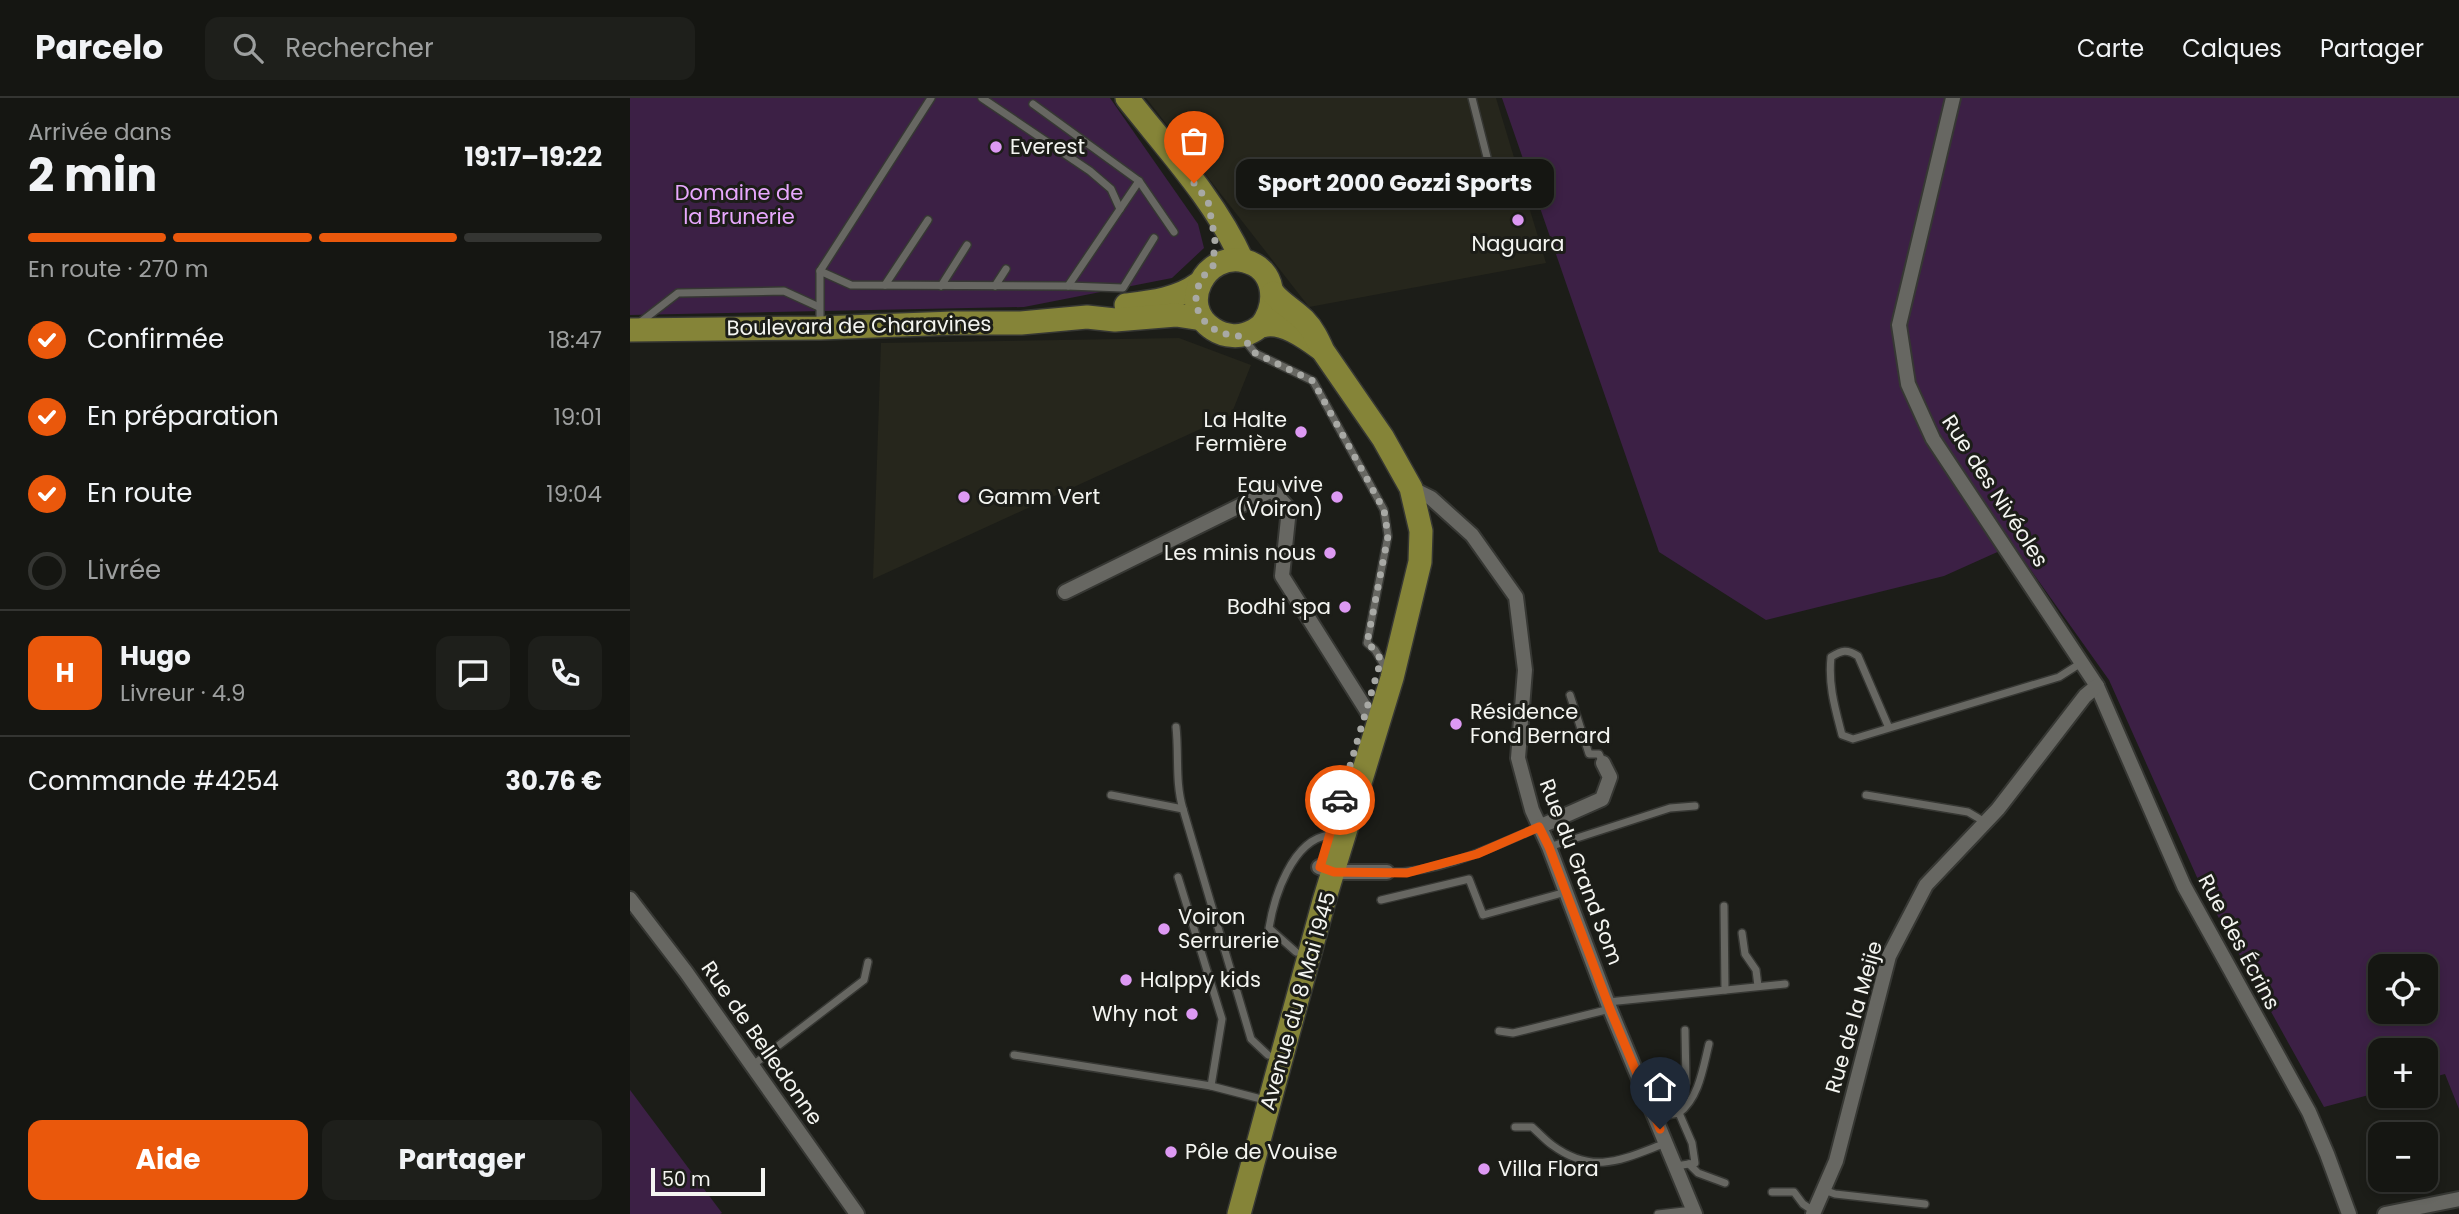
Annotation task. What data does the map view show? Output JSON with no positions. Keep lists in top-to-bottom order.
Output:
{
  "streets": {
    "main road": ["Boulevard de Charavines", "Avenue du 8 Mai 1945"],
    "street": [
      "Rue des Nivéoles",
      "Rue du Grand Som",
      "Rue des Écrins",
      "Rue de la Meije",
      "Rue de Belledonne"
    ]
  },
  "crossings": [
    ["Boulevard de Charavines", "Avenue du 8 Mai 1945"],
    ["Rue des Nivéoles", "Rue des Écrins"],
    ["Rue des Nivéoles", "Rue de la Meije"],
    ["Rue du Grand Som", "Avenue du 8 Mai 1945"],
    ["Rue des Écrins", "Rue de la Meije"]
  ],
  "parks": ["Domaine de la Brunerie"],
  "places": [
    "Everest",
    "Sport 2000 Gozzi Sports",
    "Naguara",
    "La Halte Fermière",
    "Gamm Vert",
    "Eau vive (Voiron)",
    "Les minis nous",
    "Bodhi spa",
    "Résidence Fond Bernard",
    "Voiron Serrurerie",
    "Halppy kids",
    "Why not",
    "Pôle de Vouise",
    "Villa Flora"
  ],
  "scale_bar": "50 m",
  "page": {
    "header": "Parcelo",
    "search": "Rechercher",
    "nav": ["Carte", "Calques", "Partager"],
    "heading": ["2 min", "Arrivée dans", "19:17–19:22"],
    "panel": [
      "Hugo",
      "Livreur · 4.9",
      "Commande #4254",
      "30.76 €"
    ],
    "bubble": "Sport 2000 Gozzi Sports",
    "bar": "En route · 270 m",
    "list": [
      ["Confirmée", "18:47"],
      ["En préparation", "19:01"],
      ["En route", "19:04"],
      "Livrée"
    ],
    "round": "H",
    "map_buttons": ["+", "−"],
    "buttons": ["Aide", "Partager"],
    "scale": "50 m"
  }
}
